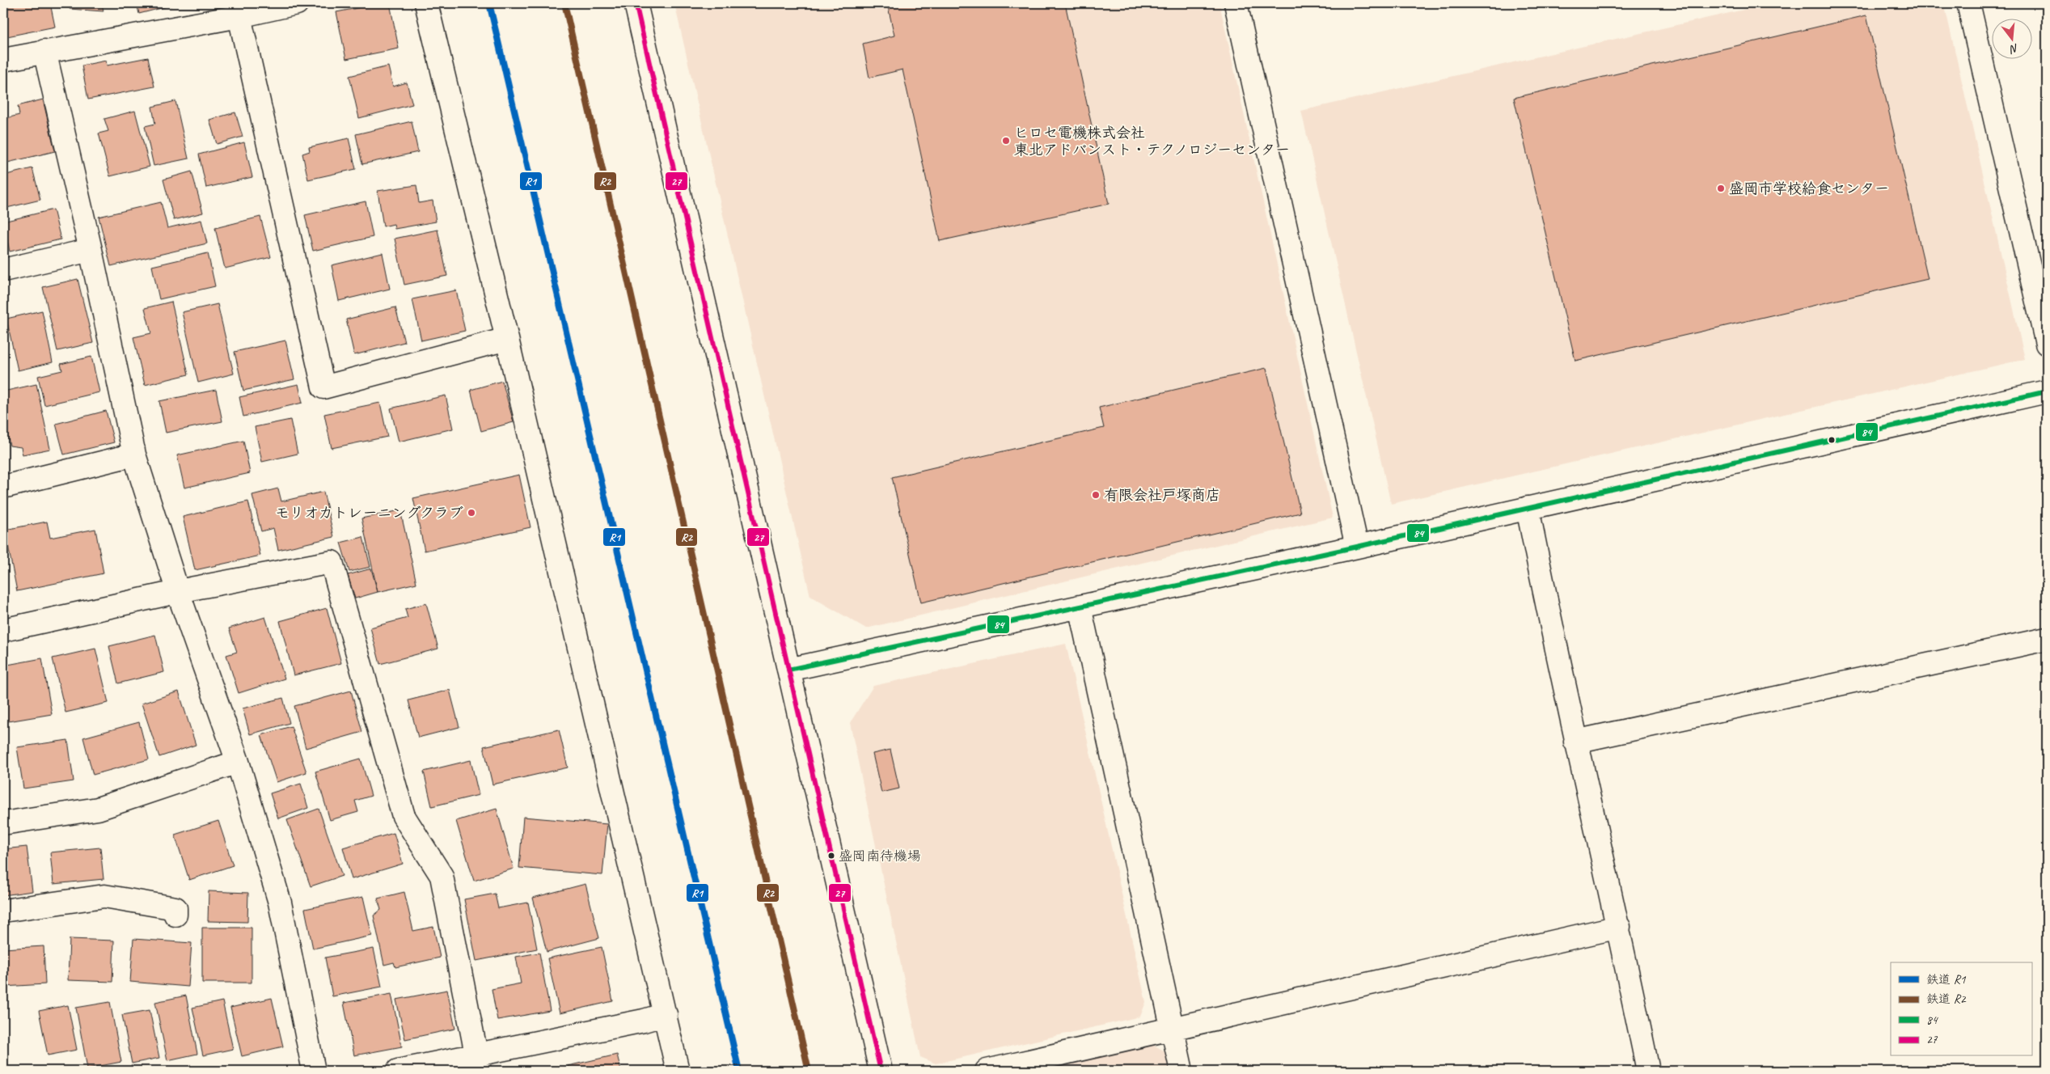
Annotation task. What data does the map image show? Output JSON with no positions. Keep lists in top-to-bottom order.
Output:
{
  "places": [
    "ヒロセ電機株式会社 東北アドバンスト・テクノロジーセンター",
    "盛岡市学校給食センター",
    "有限会社戸塚商店",
    "モリオカトレーニングクラブ",
    "盛岡南待機場"
  ],
  "lines": [
    "rail line R1",
    "rail line R2",
    "transit line 27",
    "transit line 84"
  ],
  "legend": [
    "鉄道 R1",
    "鉄道 R2",
    "84",
    "27"
  ],
  "north": "bottom"
}
